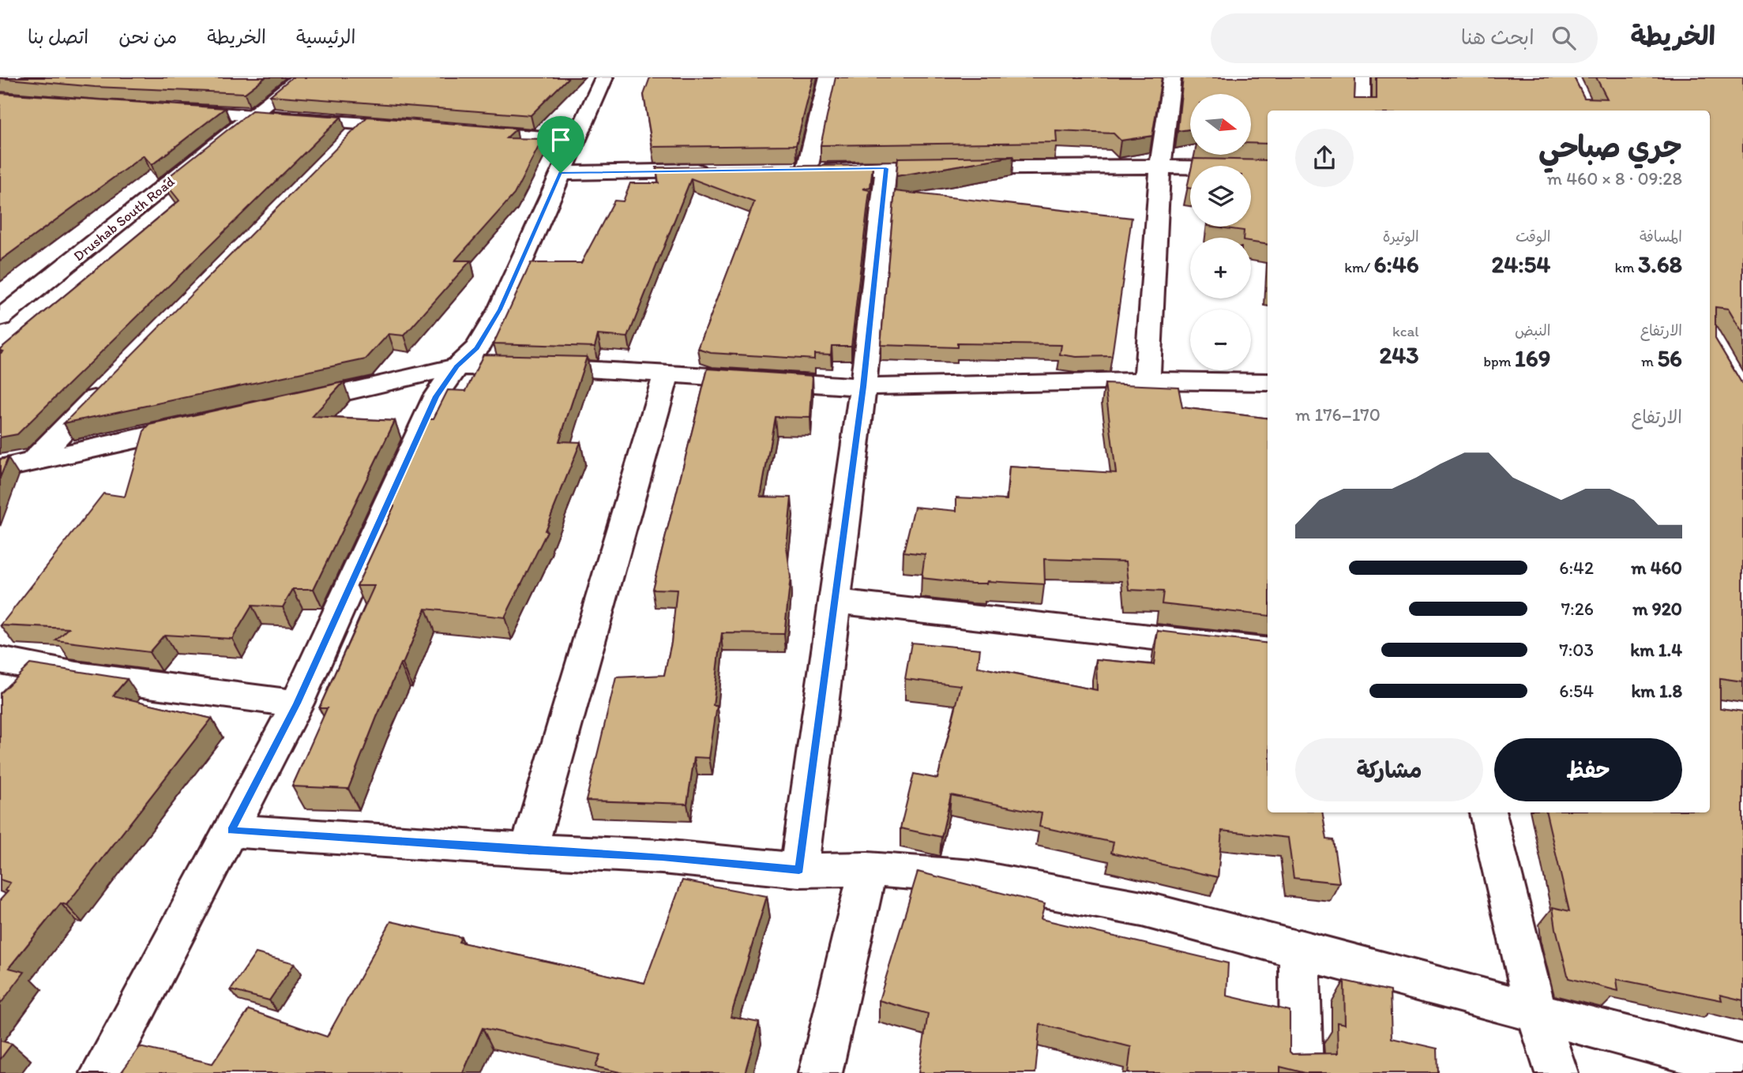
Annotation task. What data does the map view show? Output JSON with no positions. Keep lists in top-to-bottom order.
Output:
{
  "streets": {
    "street": ["Drushab South Road"]
  },
  "north": "right",
  "page": {
    "header": "الخريطة",
    "search": "ابحث هنا",
    "nav": [
      "الرئيسية",
      "الخريطة",
      "من نحن",
      "اتصل بنا"
    ],
    "map_buttons": ["+", "−"],
    "heading": ["جري صباحي", "09:28 · 8 × 460 m"],
    "stats": [
      ["المسافة", "3.68 km"],
      ["الوقت", "24:54"],
      ["الوتيرة", "6:46 /km"],
      ["الارتفاع", "56 m"],
      ["النبض", "169 bpm"],
      ["kcal", "243"]
    ],
    "chart": ["الارتفاع", "170–176 m"],
    "list": [
      {
        "name": "460 m",
        "note": "6:42"
      },
      {
        "name": "920 m",
        "note": "7:26"
      },
      {
        "name": "1.4 km",
        "note": "7:03"
      },
      {
        "name": "1.8 km",
        "note": "6:54"
      }
    ],
    "buttons": ["حفظ", "مشاركة"]
  }
}
